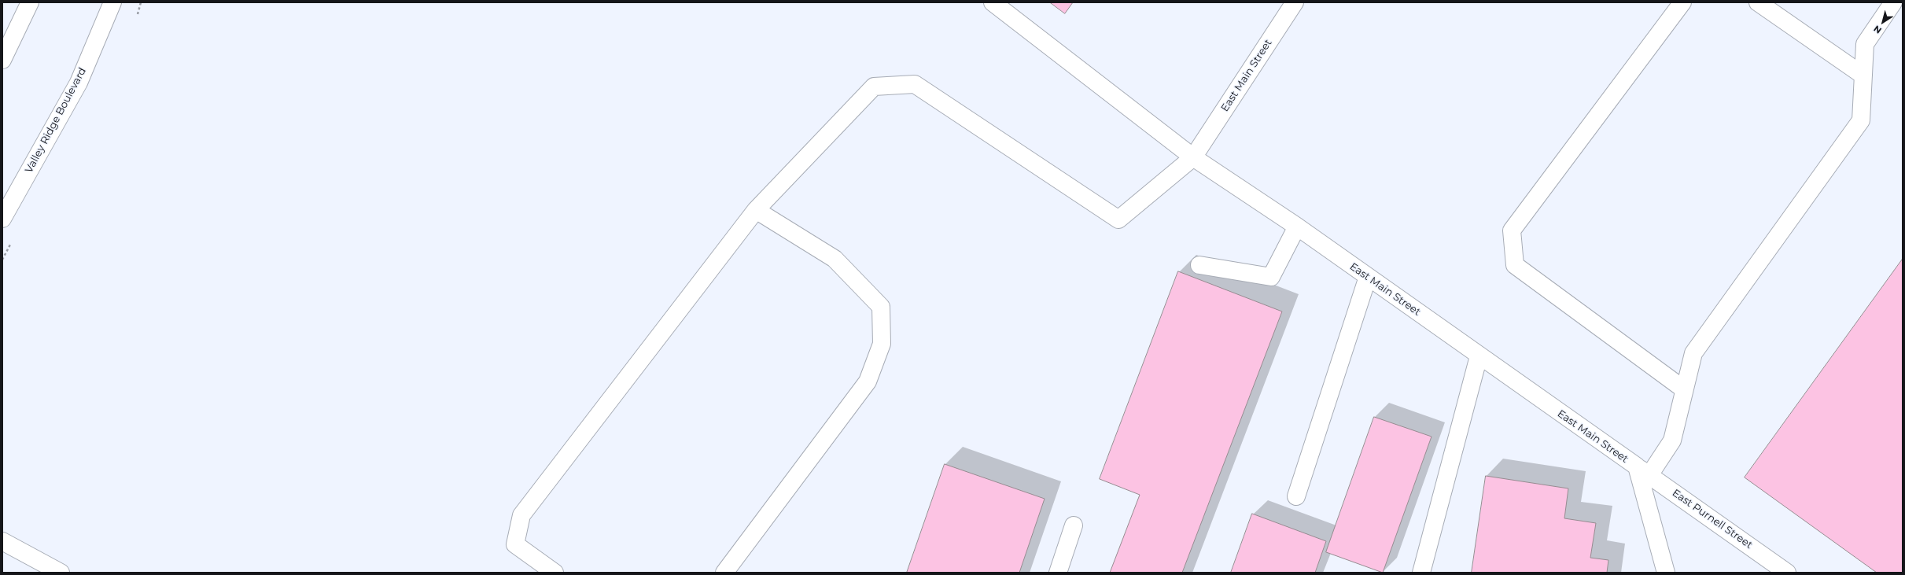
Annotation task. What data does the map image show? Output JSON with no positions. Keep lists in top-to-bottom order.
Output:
{
  "streets": {
    "street": ["East Main Street", "Valley Ridge Boulevard", "East Purnell Street"]
  },
  "crossings": [
    ["East Main Street", "East Purnell Street"]
  ],
  "north": "bottom left"
}
